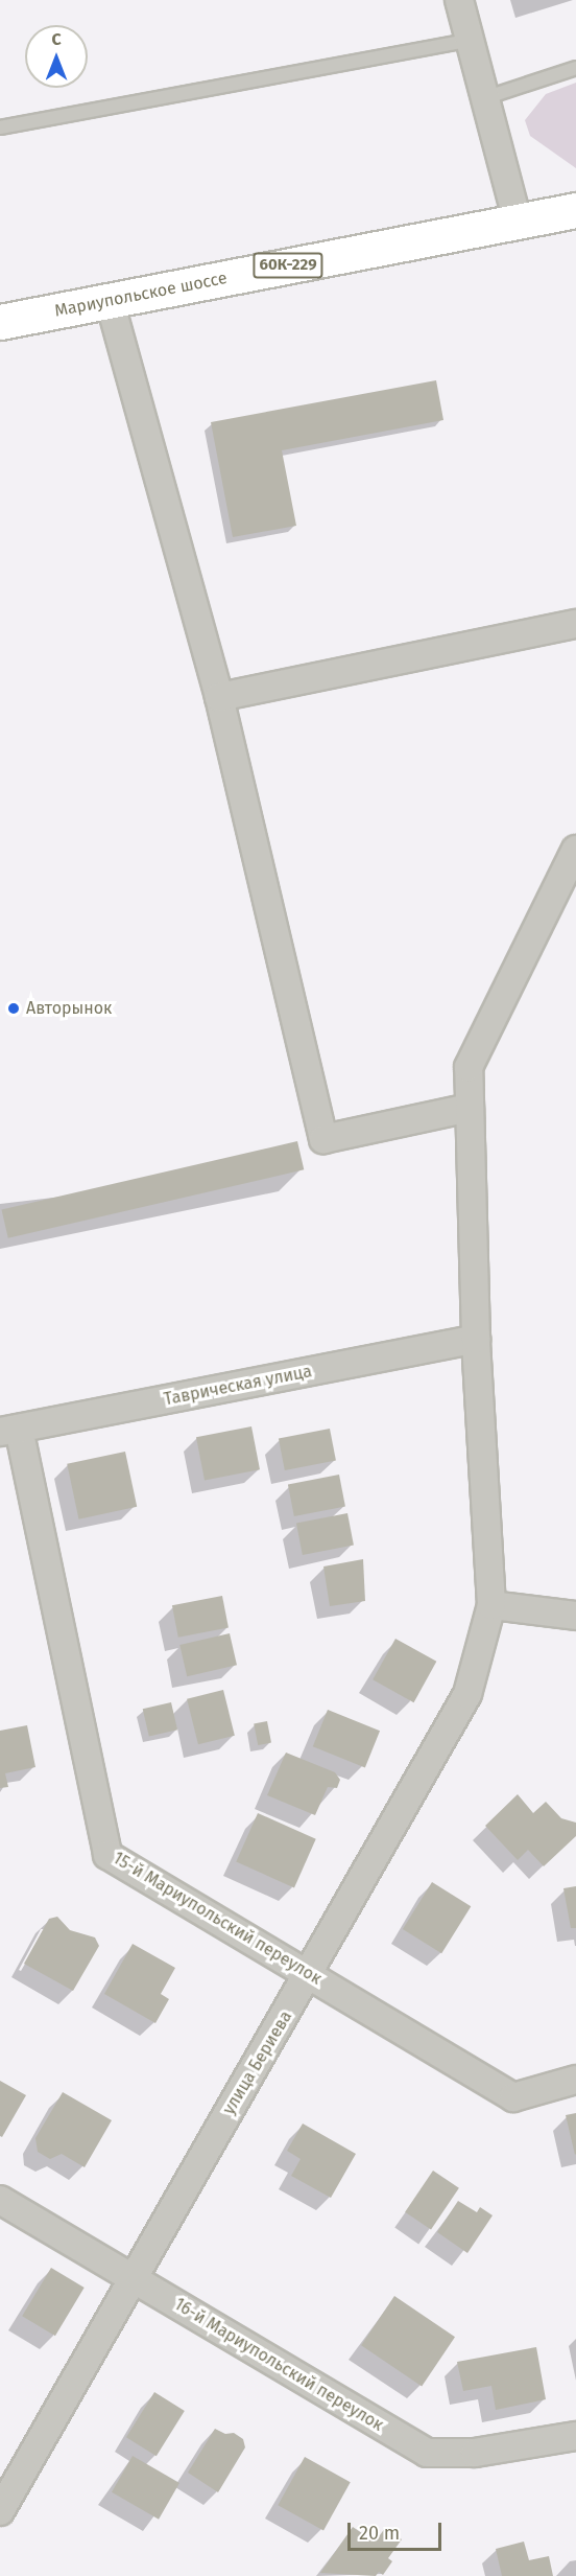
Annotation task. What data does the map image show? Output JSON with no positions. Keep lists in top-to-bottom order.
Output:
{
  "streets": {
    "main road": ["60К-229", "Мариупольское шоссе"],
    "street": [
      "Таврическая улица",
      "15-й Мариупольский переулок",
      "улица Бериева",
      "16-й Мариупольский переулок"
    ]
  },
  "crossings": [
    ["Таврическая улица", "15-й Мариупольский переулок"],
    ["Таврическая улица", "улица Бериева"],
    ["15-й Мариупольский переулок", "улица Бериева"],
    ["улица Бериева", "16-й Мариупольский переулок"]
  ],
  "places": ["Авторынок"],
  "scale_bar": "20 m",
  "north": "top"
}
